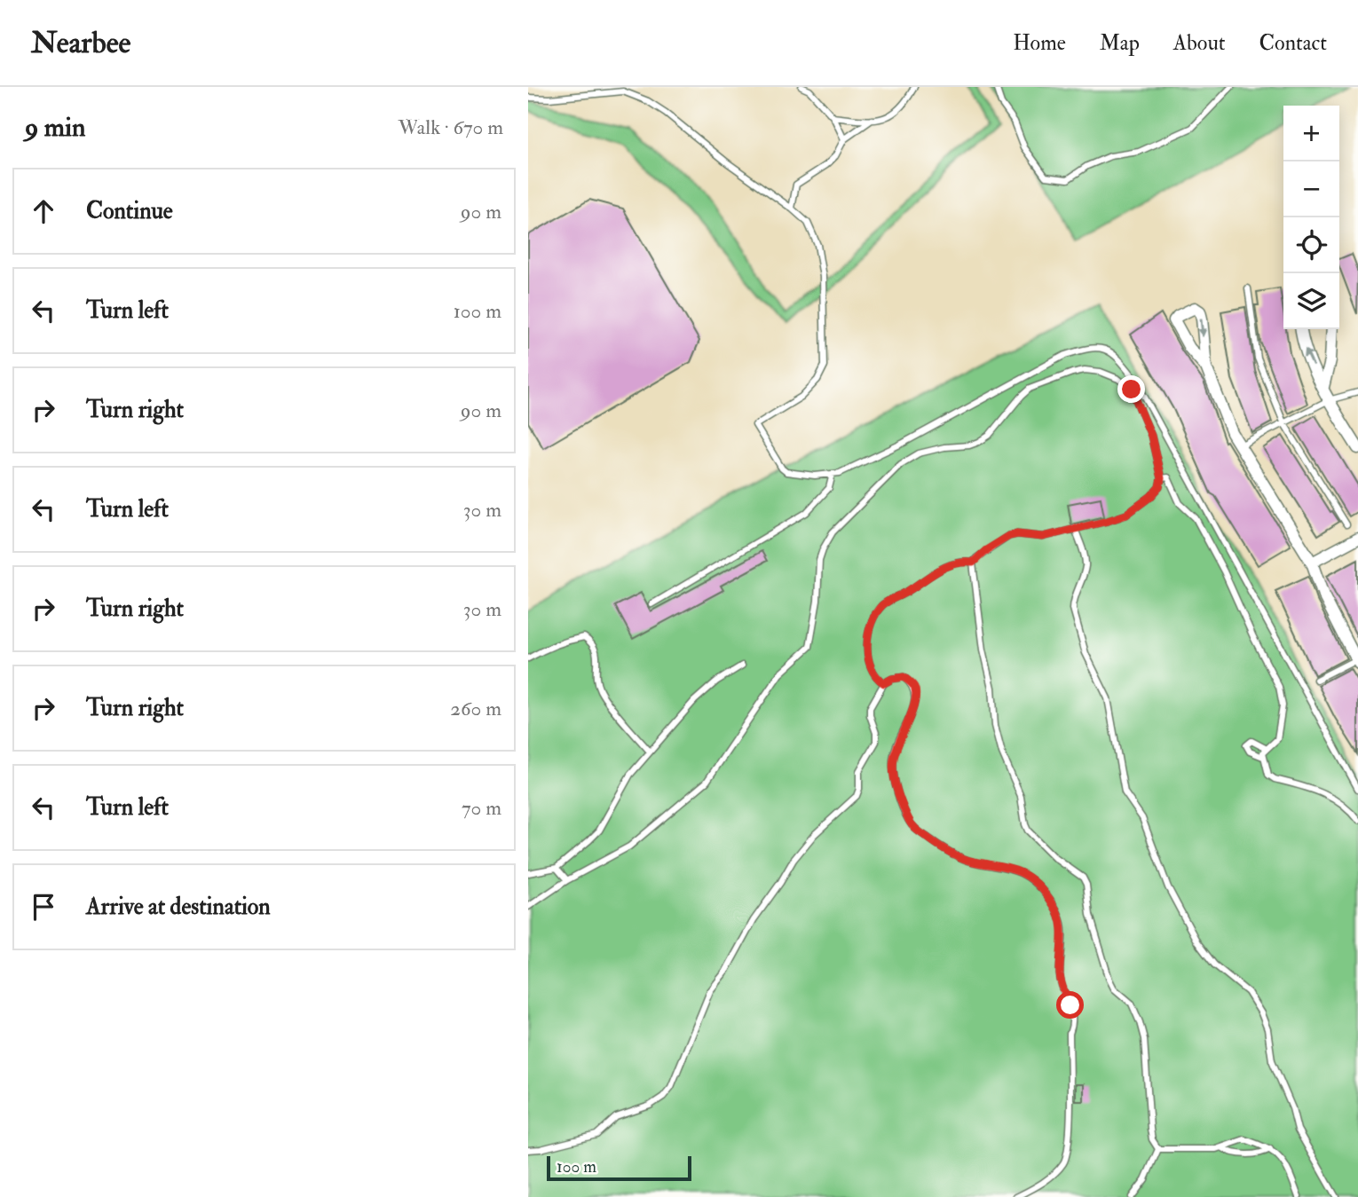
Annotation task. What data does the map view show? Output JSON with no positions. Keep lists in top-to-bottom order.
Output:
{
  "scale_bar": "100 m",
  "page": {
    "header": "Nearbee",
    "nav": [
      "Home",
      "Map",
      "About",
      "Contact"
    ],
    "heading": ["9 min", "Walk · 670 m"],
    "map_buttons": ["+", "−"],
    "list": [
      ["Continue", "90 m"],
      ["Turn left", "100 m"],
      ["Turn right", "90 m"],
      ["Turn left", "30 m"],
      ["Turn right", "30 m"],
      ["Turn right", "260 m"],
      ["Turn left", "70 m"],
      "Arrive at destination"
    ],
    "scale": "100 m"
  }
}
